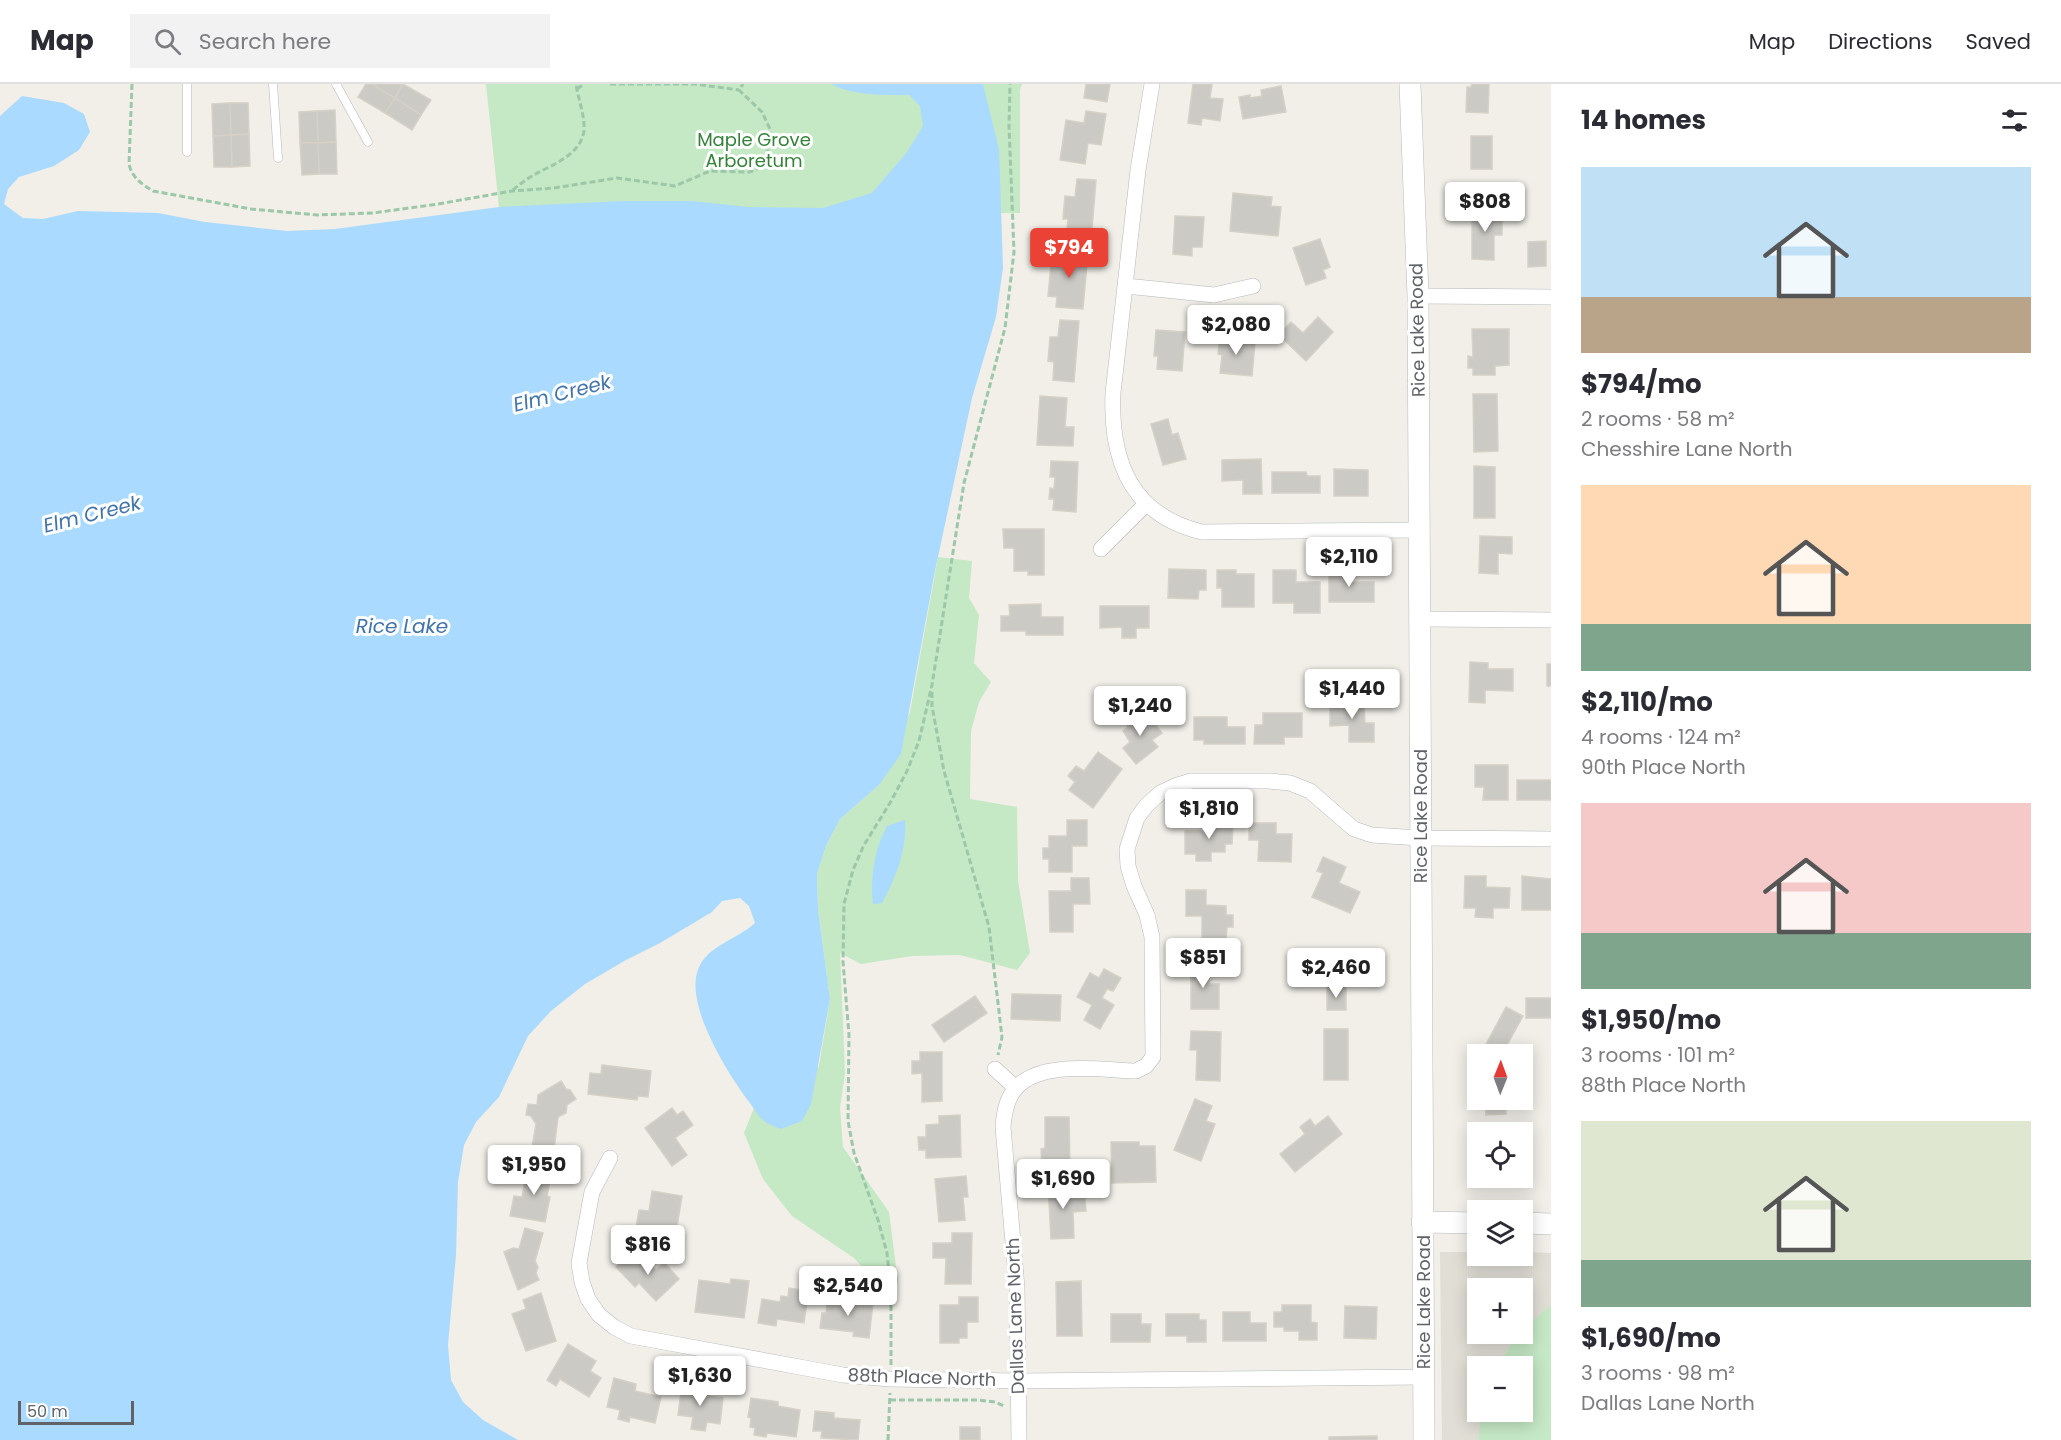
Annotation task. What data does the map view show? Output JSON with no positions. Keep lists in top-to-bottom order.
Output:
{
  "streets": {
    "street": ["Rice Lake Road", "Dallas Lane North", "88th Place North"]
  },
  "crossings": [
    ["Rice Lake Road", "88th Place North"],
    ["Dallas Lane North", "88th Place North"]
  ],
  "water": ["Elm Creek", "Rice Lake"],
  "parks": ["Maple Grove Arboretum"],
  "scale_bar": "50 m",
  "north": "top",
  "page": {
    "header": "Map",
    "search": "Search here",
    "nav": ["Map", "Directions", "Saved"],
    "heading": "14 homes",
    "list": [
      {
        "name": "$794/mo",
        "note": "2 rooms · 58 m² · Chesshire Lane North"
      },
      {
        "name": "$2,110/mo",
        "note": "4 rooms · 124 m² · 90th Place North"
      },
      {
        "name": "$1,950/mo",
        "note": "3 rooms · 101 m² · 88th Place North"
      },
      {
        "name": "$1,690/mo",
        "note": "3 rooms · 98 m² · Dallas Lane North"
      }
    ],
    "price": [
      "$808",
      "$794",
      "$2,080",
      "$2,110",
      "$1,440",
      "$1,240",
      "$1,810",
      "$851",
      "$2,460",
      "$1,950",
      "$1,690",
      "$816",
      "$2,540",
      "$1,630"
    ],
    "map_buttons": ["+", "−"],
    "scale": "50 m"
  }
}
